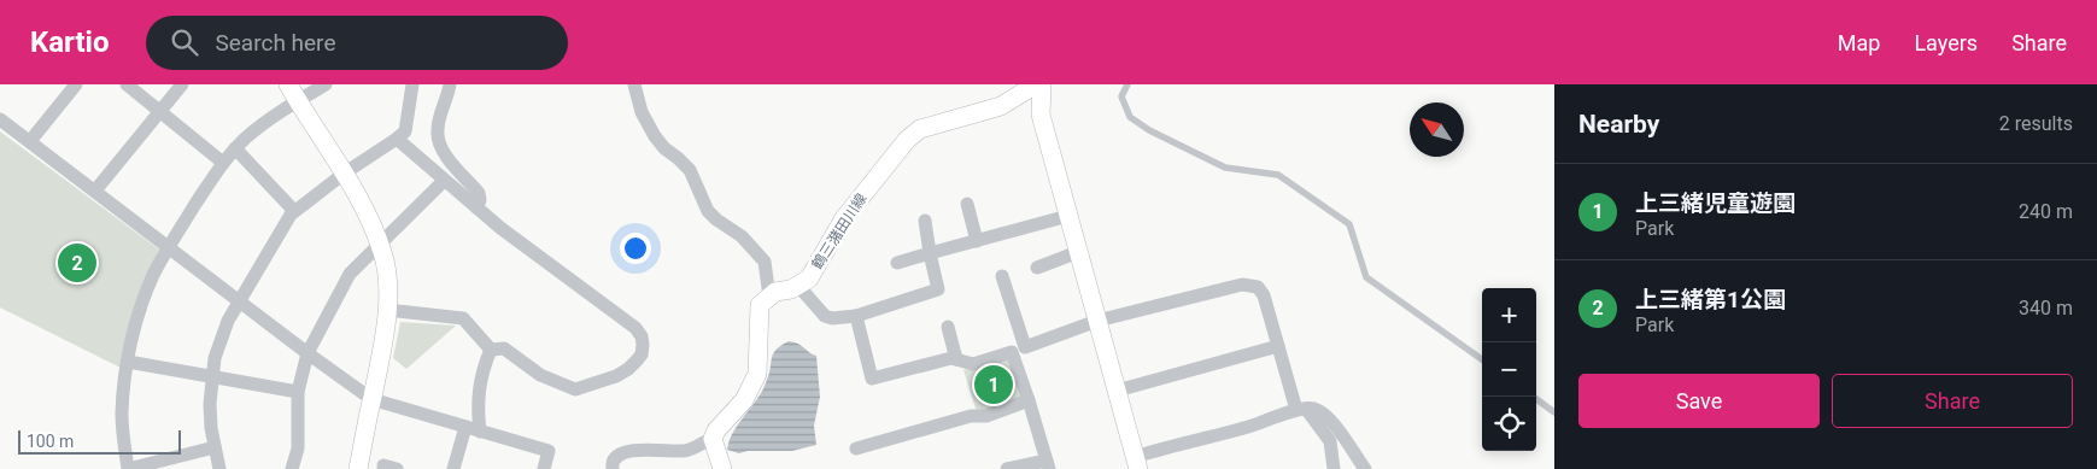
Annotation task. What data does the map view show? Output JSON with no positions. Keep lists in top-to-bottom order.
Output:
{
  "streets": {
    "street": ["鶴三潴田川線"]
  },
  "scale_bar": "100 m",
  "north": "top left",
  "page": {
    "header": "Kartio",
    "search": "Search here",
    "nav": ["Map", "Layers", "Share"],
    "heading": ["Nearby", "2 results"],
    "list": [
      {
        "mark": "1",
        "name": "上三緒児童遊園",
        "note": "Park",
        "value": "240 m"
      },
      {
        "mark": "2",
        "name": "上三緒第1公園",
        "note": "Park",
        "value": "340 m"
      }
    ],
    "pins": ["2", "1"],
    "map_buttons": ["+", "−"],
    "buttons": ["Save", "Share"],
    "scale": "100 m"
  }
}
